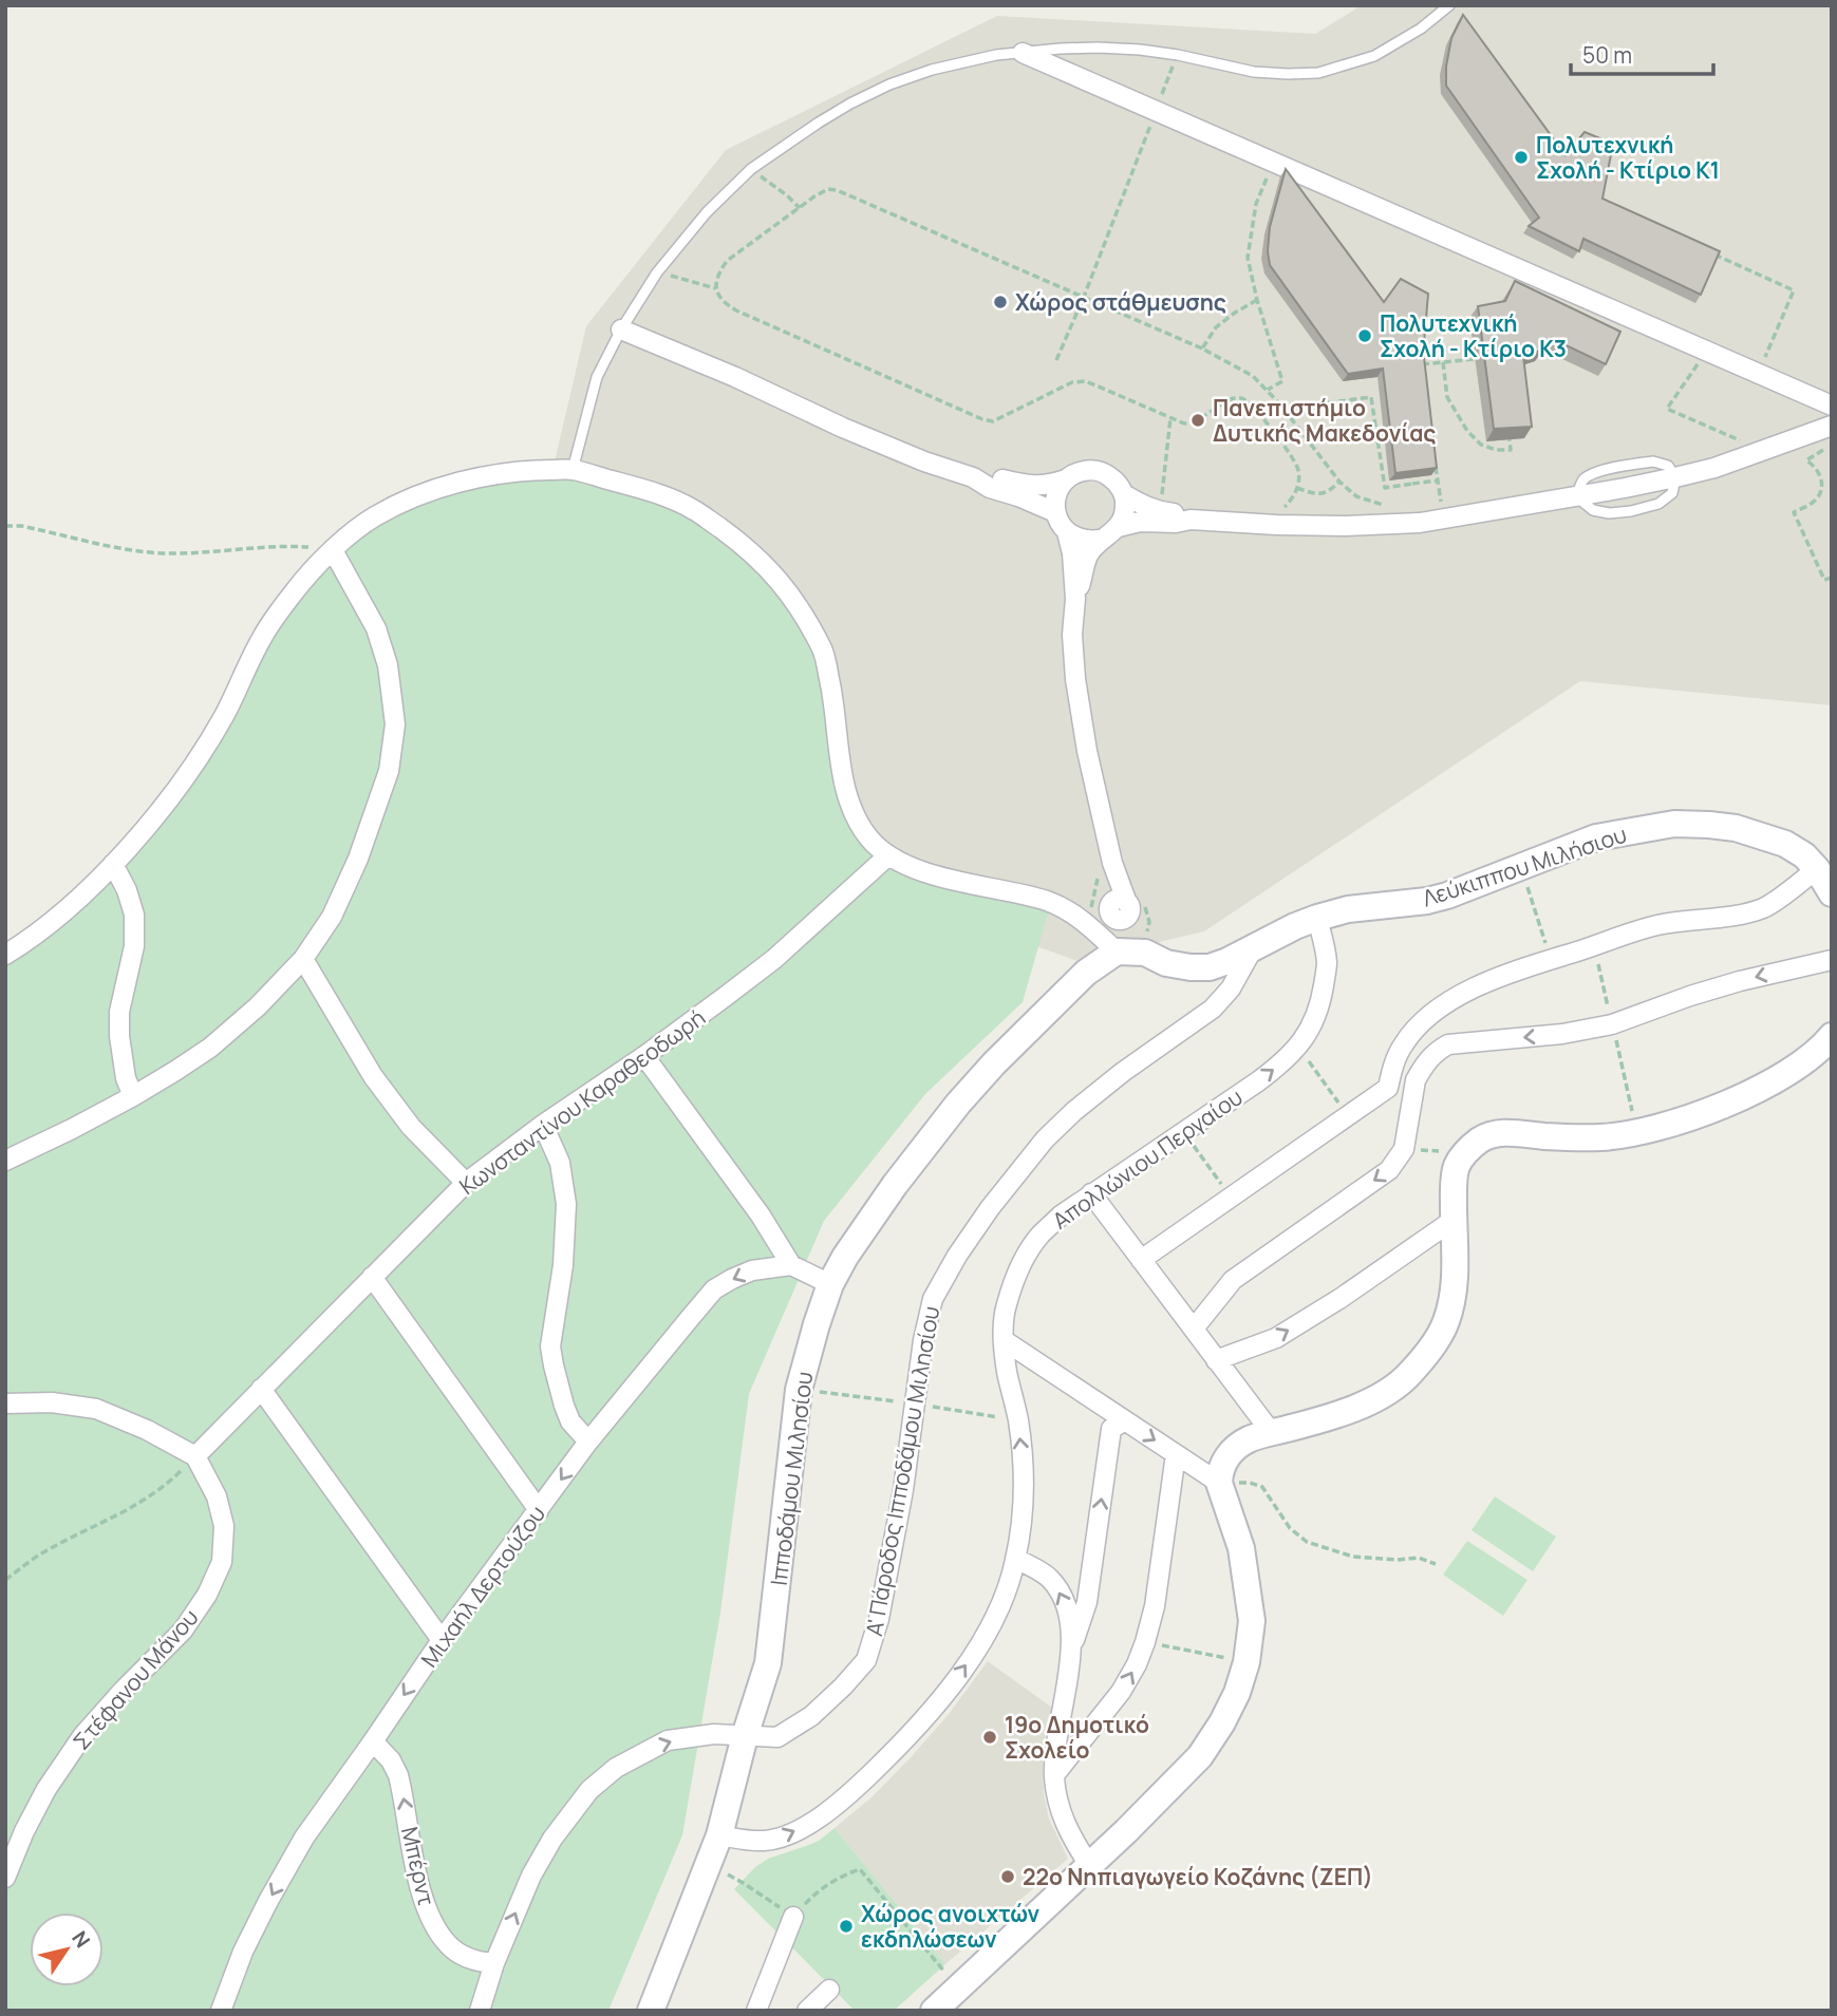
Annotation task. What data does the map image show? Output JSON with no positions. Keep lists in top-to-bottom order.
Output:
{
  "streets": {
    "street": [
      "Λεύκιππου Μιλήσιου",
      "Κωνσταντίνου Καραθεοδωρή",
      "Απολλώνιου Περγαίου",
      "Α' Πάροδος Ιπποδάμου Μιλησίου",
      "Ιπποδάμου Μιλησίου",
      "Μιχαήλ Δερτούζου",
      "Στέφανου Μάνου",
      "Μπέρντ"
    ]
  },
  "crossings": [
    ["Λεύκιππου Μιλήσιου", "Απολλώνιου Περγαίου"],
    ["Λεύκιππου Μιλήσιου", "Α' Πάροδος Ιπποδάμου Μιλησίου"],
    ["Λεύκιππου Μιλήσιου", "Ιπποδάμου Μιλησίου"],
    ["Κωνσταντίνου Καραθεοδωρή", "Στέφανου Μάνου"],
    ["Απολλώνιου Περγαίου", "Ιπποδάμου Μιλησίου"],
    ["Α' Πάροδος Ιπποδάμου Μιλησίου", "Ιπποδάμου Μιλησίου"],
    ["Α' Πάροδος Ιπποδάμου Μιλησίου", "Μπέρντ"],
    ["Μιχαήλ Δερτούζου", "Μπέρντ"]
  ],
  "one_way": ["Μιχαήλ Δερτούζου", "Μπέρντ"],
  "places": [
    "Πολυτεχνική Σχολή - Κτίριο Κ1",
    "Χώρος στάθμευσης",
    "Πολυτεχνική Σχολή - Κτίριο Κ3",
    "Πανεπιστήμιο Δυτικής Μακεδονίας",
    "19ο Δημοτικό Σχολείο",
    "22ο Νηπιαγωγείο Κοζάνης (ΖΕΠ)",
    "Χώρος ανοιχτών εκδηλώσεων"
  ],
  "scale_bar": "50 m",
  "north": "top right"
}
